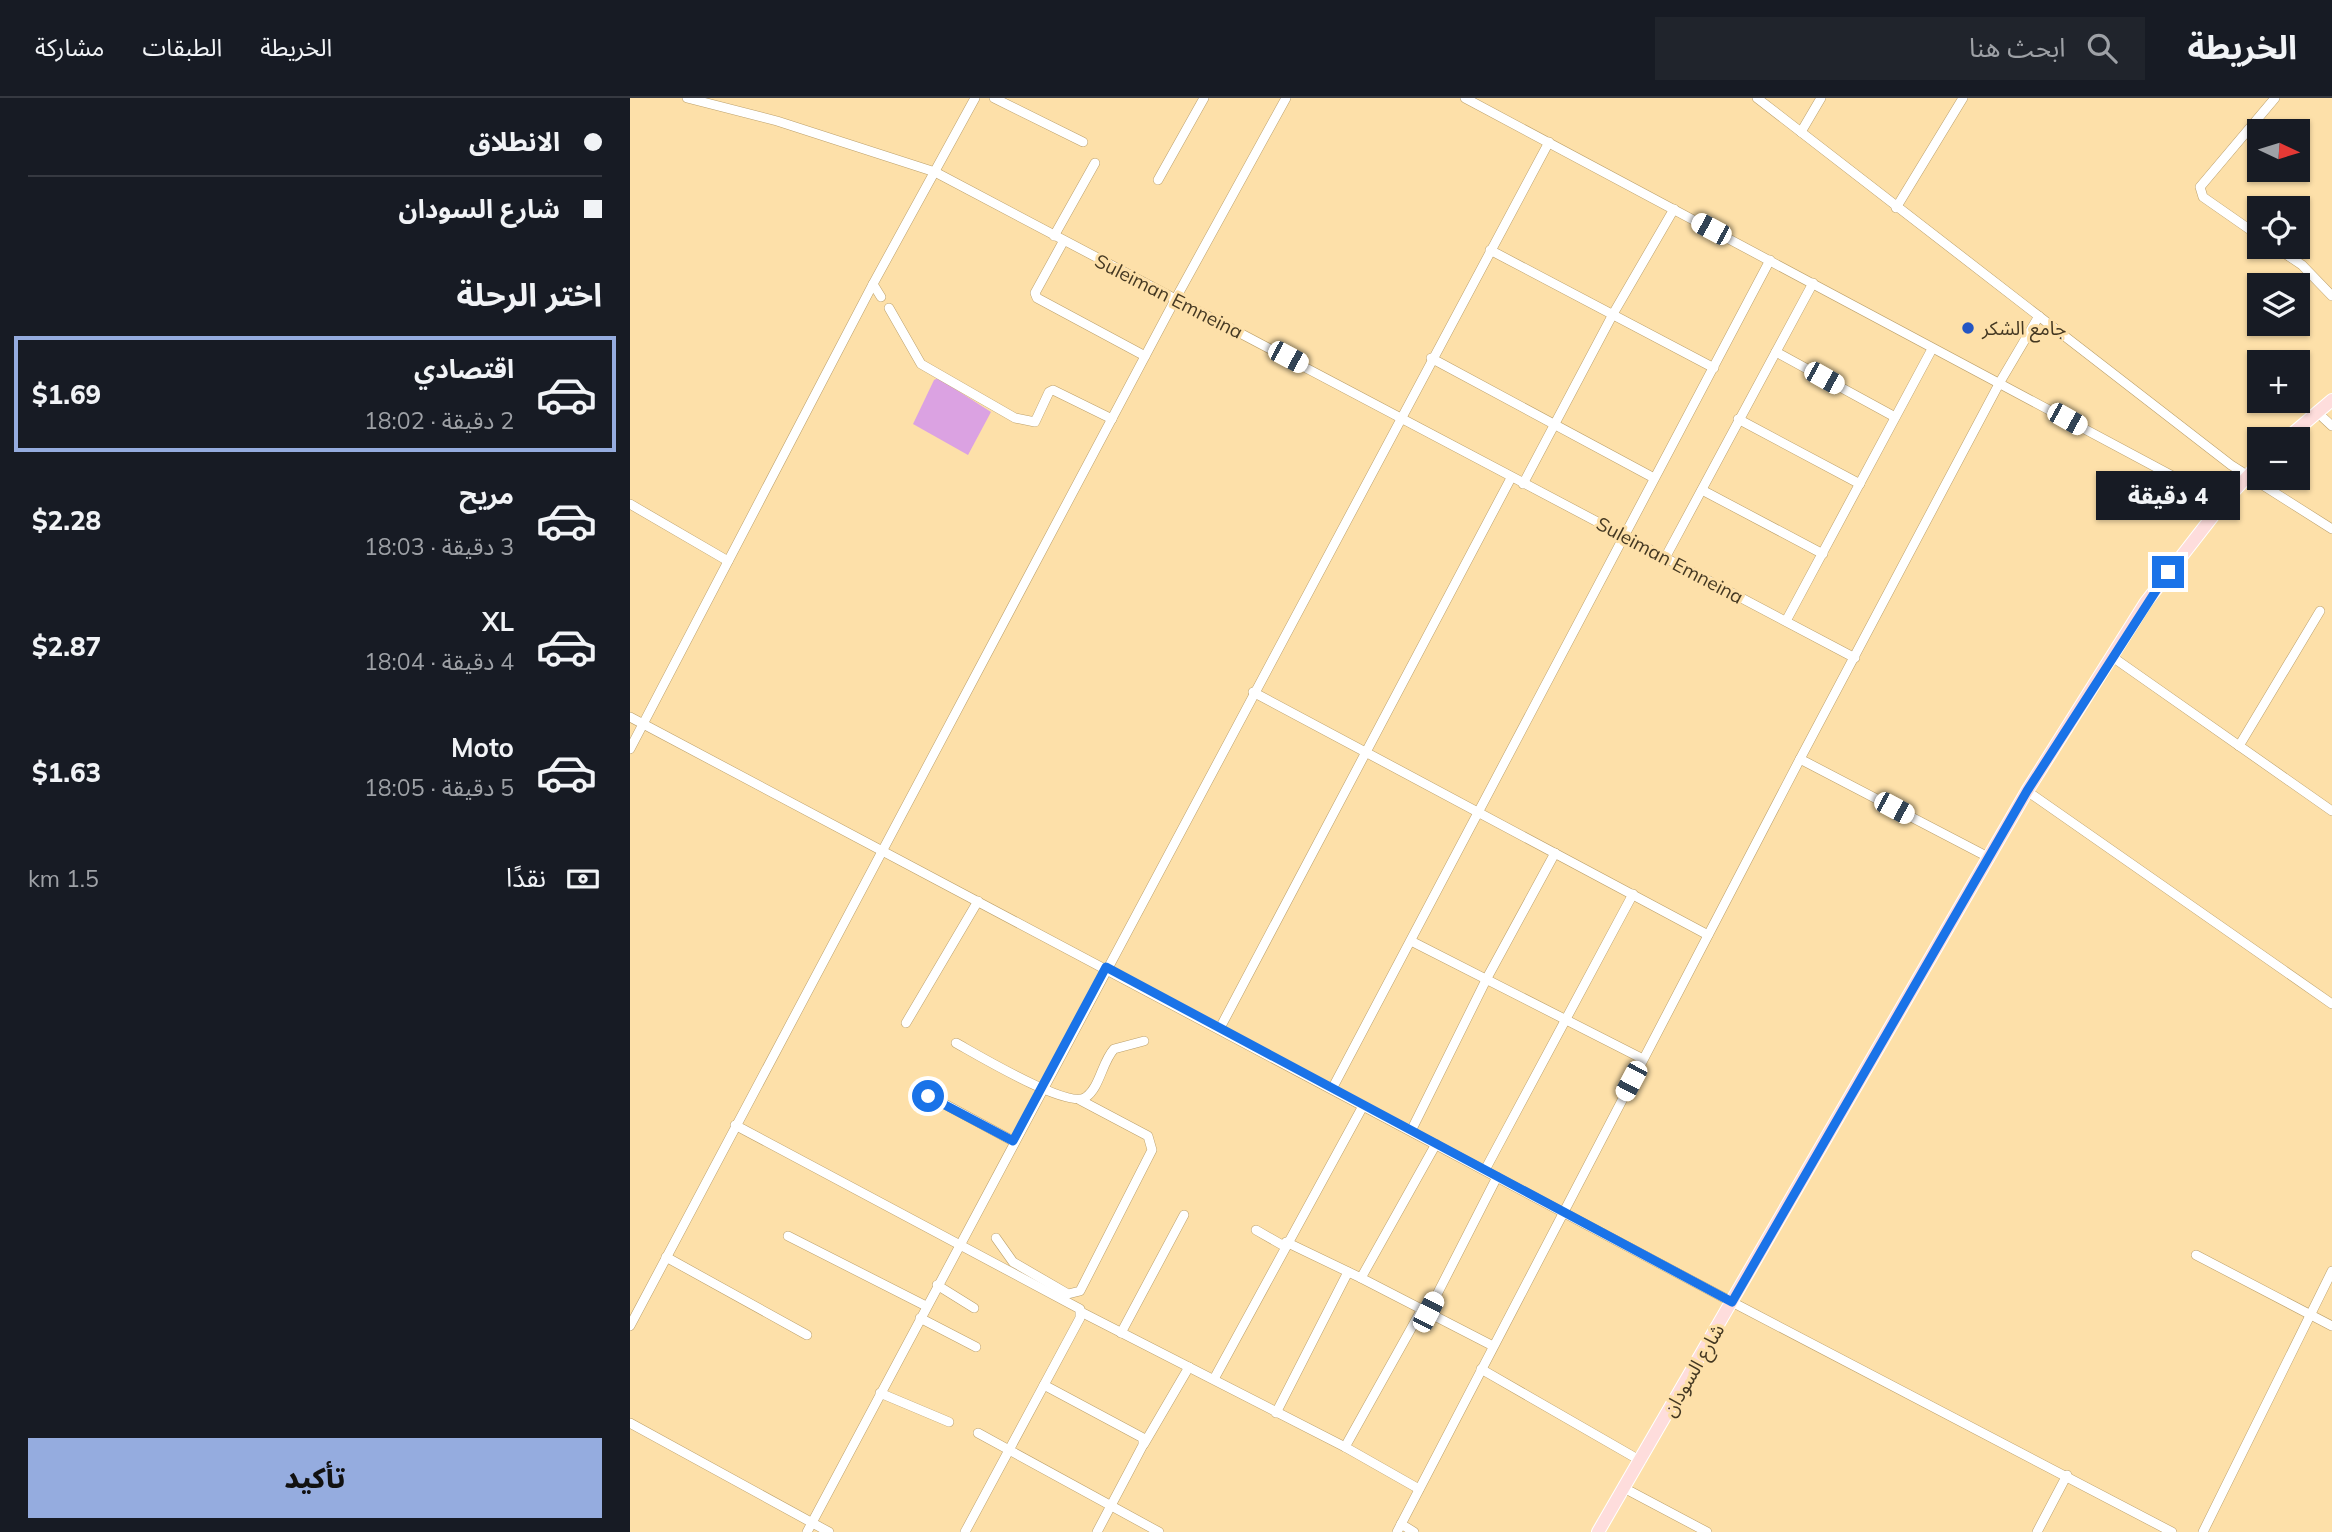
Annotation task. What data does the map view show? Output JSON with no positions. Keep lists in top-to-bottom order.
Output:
{
  "streets": {
    "main road": ["شارع السودان"],
    "street": ["Suleiman Emneina"]
  },
  "places": ["جامع الشكر"],
  "north": "right",
  "page": {
    "header": "الخريطة",
    "search": "ابحث هنا",
    "nav": ["الخريطة", "الطبقات", "مشاركة"],
    "banner": ["الانطلاق", "شارع السودان"],
    "map_buttons": ["+", "−"],
    "heading": "اختر الرحلة",
    "list": [
      {
        "name": "اقتصادي",
        "note": "2 دقيقة · 18:02",
        "value": "$1.69"
      },
      {
        "name": "مريح",
        "note": "3 دقيقة · 18:03",
        "value": "$2.28"
      },
      {
        "name": "XL",
        "note": "4 دقيقة · 18:04",
        "value": "$2.87"
      },
      {
        "name": "Moto",
        "note": "5 دقيقة · 18:05",
        "value": "$1.63"
      }
    ],
    "bubble": "4 دقيقة",
    "pay": ["نقدًا", "1.5 km"],
    "buttons": "تأكيد"
  }
}
